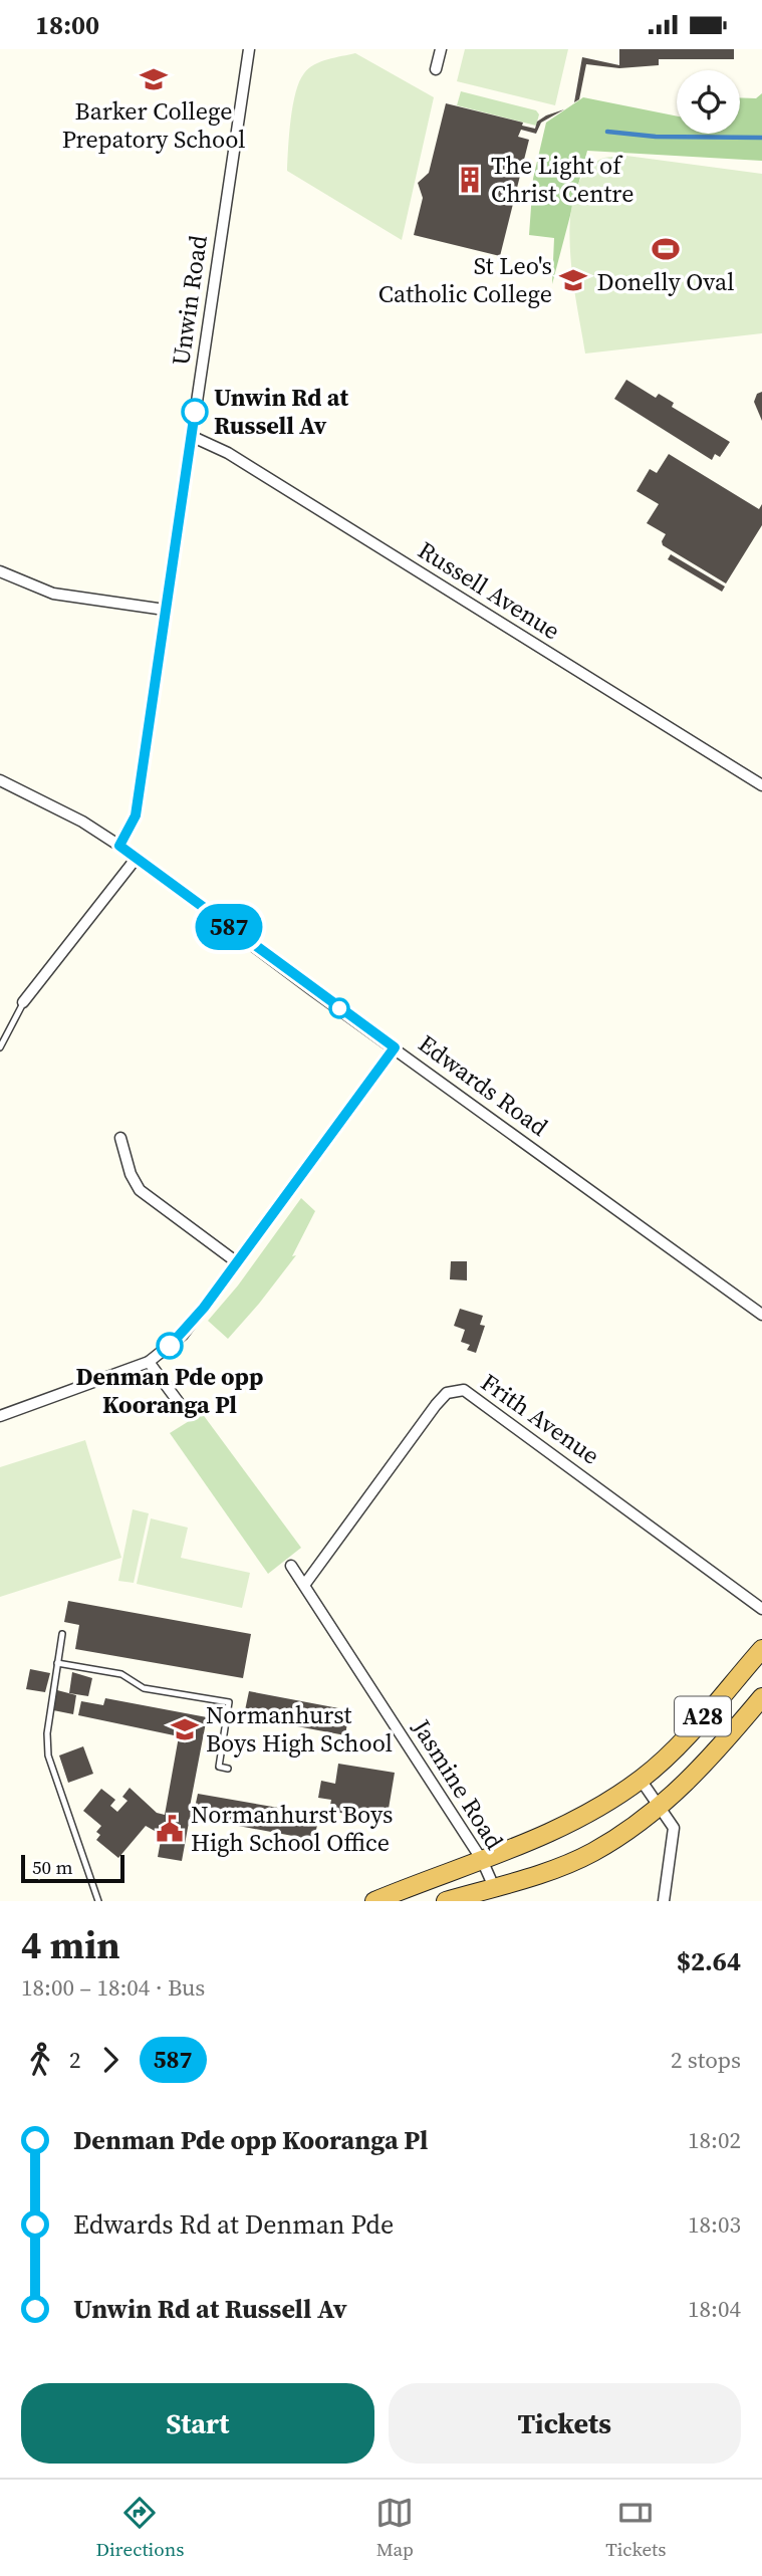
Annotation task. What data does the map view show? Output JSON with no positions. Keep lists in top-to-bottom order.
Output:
{
  "streets": {
    "highway": ["A28"],
    "street": [
      "Unwin Road",
      "Russell Avenue",
      "Edwards Road",
      "Frith Avenue",
      "Jasmine Road"
    ]
  },
  "crossings": [
    ["Unwin Road", "Russell Avenue"],
    ["Unwin Road", "Edwards Road"],
    ["Frith Avenue", "Jasmine Road"],
    ["A28", "Jasmine Road"]
  ],
  "places": {
    "school or university": ["Barker College Prepatory School", "St Leo's Catholic College", "Normanhurst Boys High School"],
    "building": ["The Light of Christ Centre"],
    "sports": ["Donelly Oval"],
    "other": ["Unwin Rd at Russell Av", "Denman Pde opp Kooranga Pl"],
    "public building": ["Normanhurst Boys High School Office"]
  },
  "lines": ["bus line 587"],
  "scale_bar": "50 m",
  "page": {
    "status": "18:00",
    "on_map": "587",
    "scale": "50 m",
    "heading": ["4 min", "18:00 – 18:04 · Bus", "$2.64"],
    "legs": ["2", "587", "2 stops"],
    "list": [
      {
        "name": "Denman Pde opp Kooranga Pl",
        "value": "18:02"
      },
      {
        "name": "Edwards Rd at Denman Pde",
        "value": "18:03"
      },
      {
        "name": "Unwin Rd at Russell Av",
        "value": "18:04"
      }
    ],
    "buttons": ["Start", "Tickets"],
    "tabs": ["Directions", "Map", "Tickets"]
  }
}
